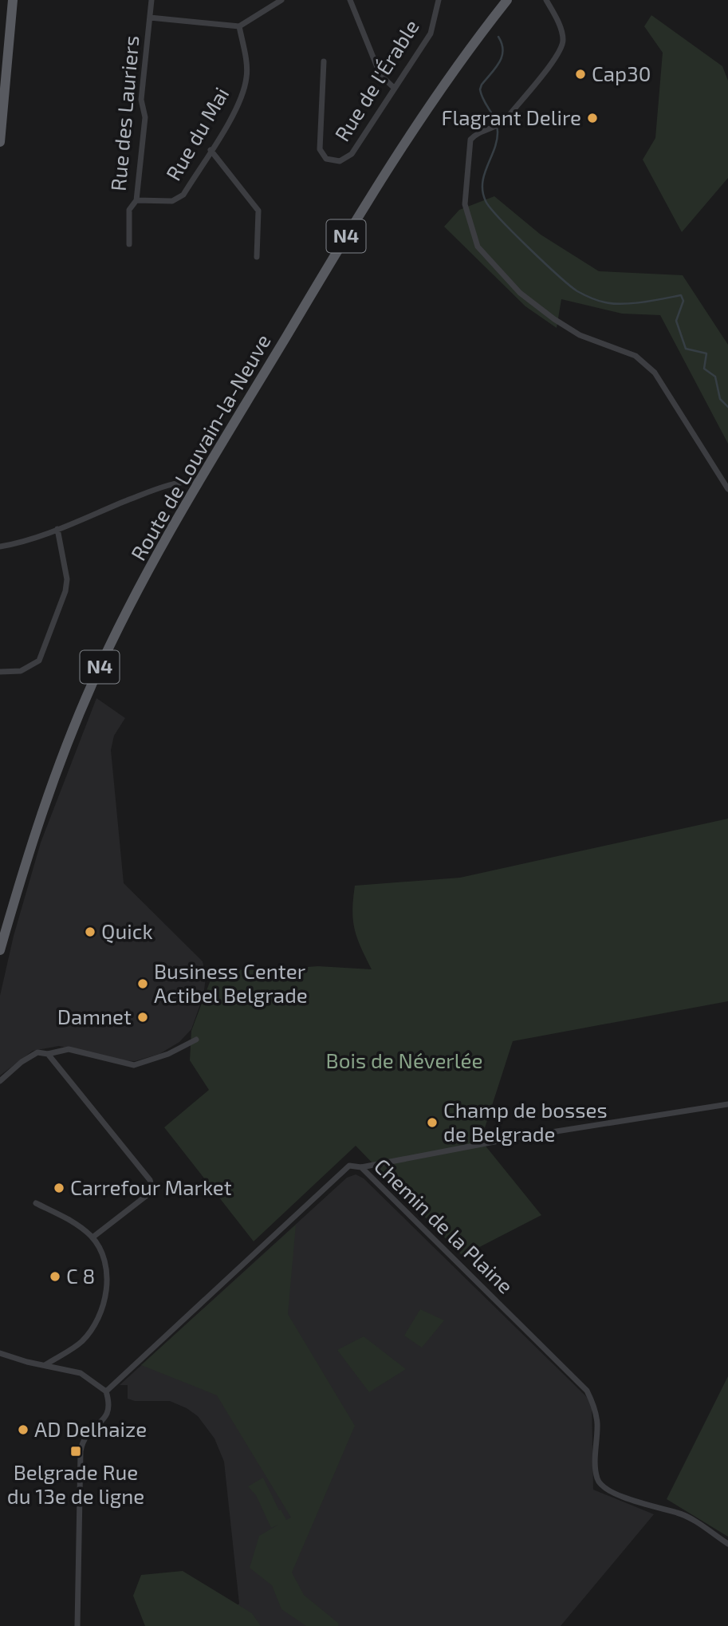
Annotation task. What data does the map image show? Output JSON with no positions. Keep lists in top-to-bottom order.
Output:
{
  "streets": {
    "main road": ["N4", "Route de Louvain-la-Neuve"],
    "street": [
      "Rue de l'Érable",
      "Rue des Lauriers",
      "Rue du Mai",
      "Chemin de la Plaine"
    ]
  },
  "crossings": [
    ["Rue des Lauriers", "Rue du Mai"]
  ],
  "parks": ["Bois de Néverlée"],
  "places": {
    "other": [
      "Cap30",
      "Flagrant Delire",
      "Quick",
      "Business Center Actibel Belgrade",
      "Damnet",
      "Champ de bosses de Belgrade",
      "Carrefour Market",
      "C 8",
      "AD Delhaize"
    ],
    "transit": ["Belgrade Rue du 13e de ligne"]
  }
}
